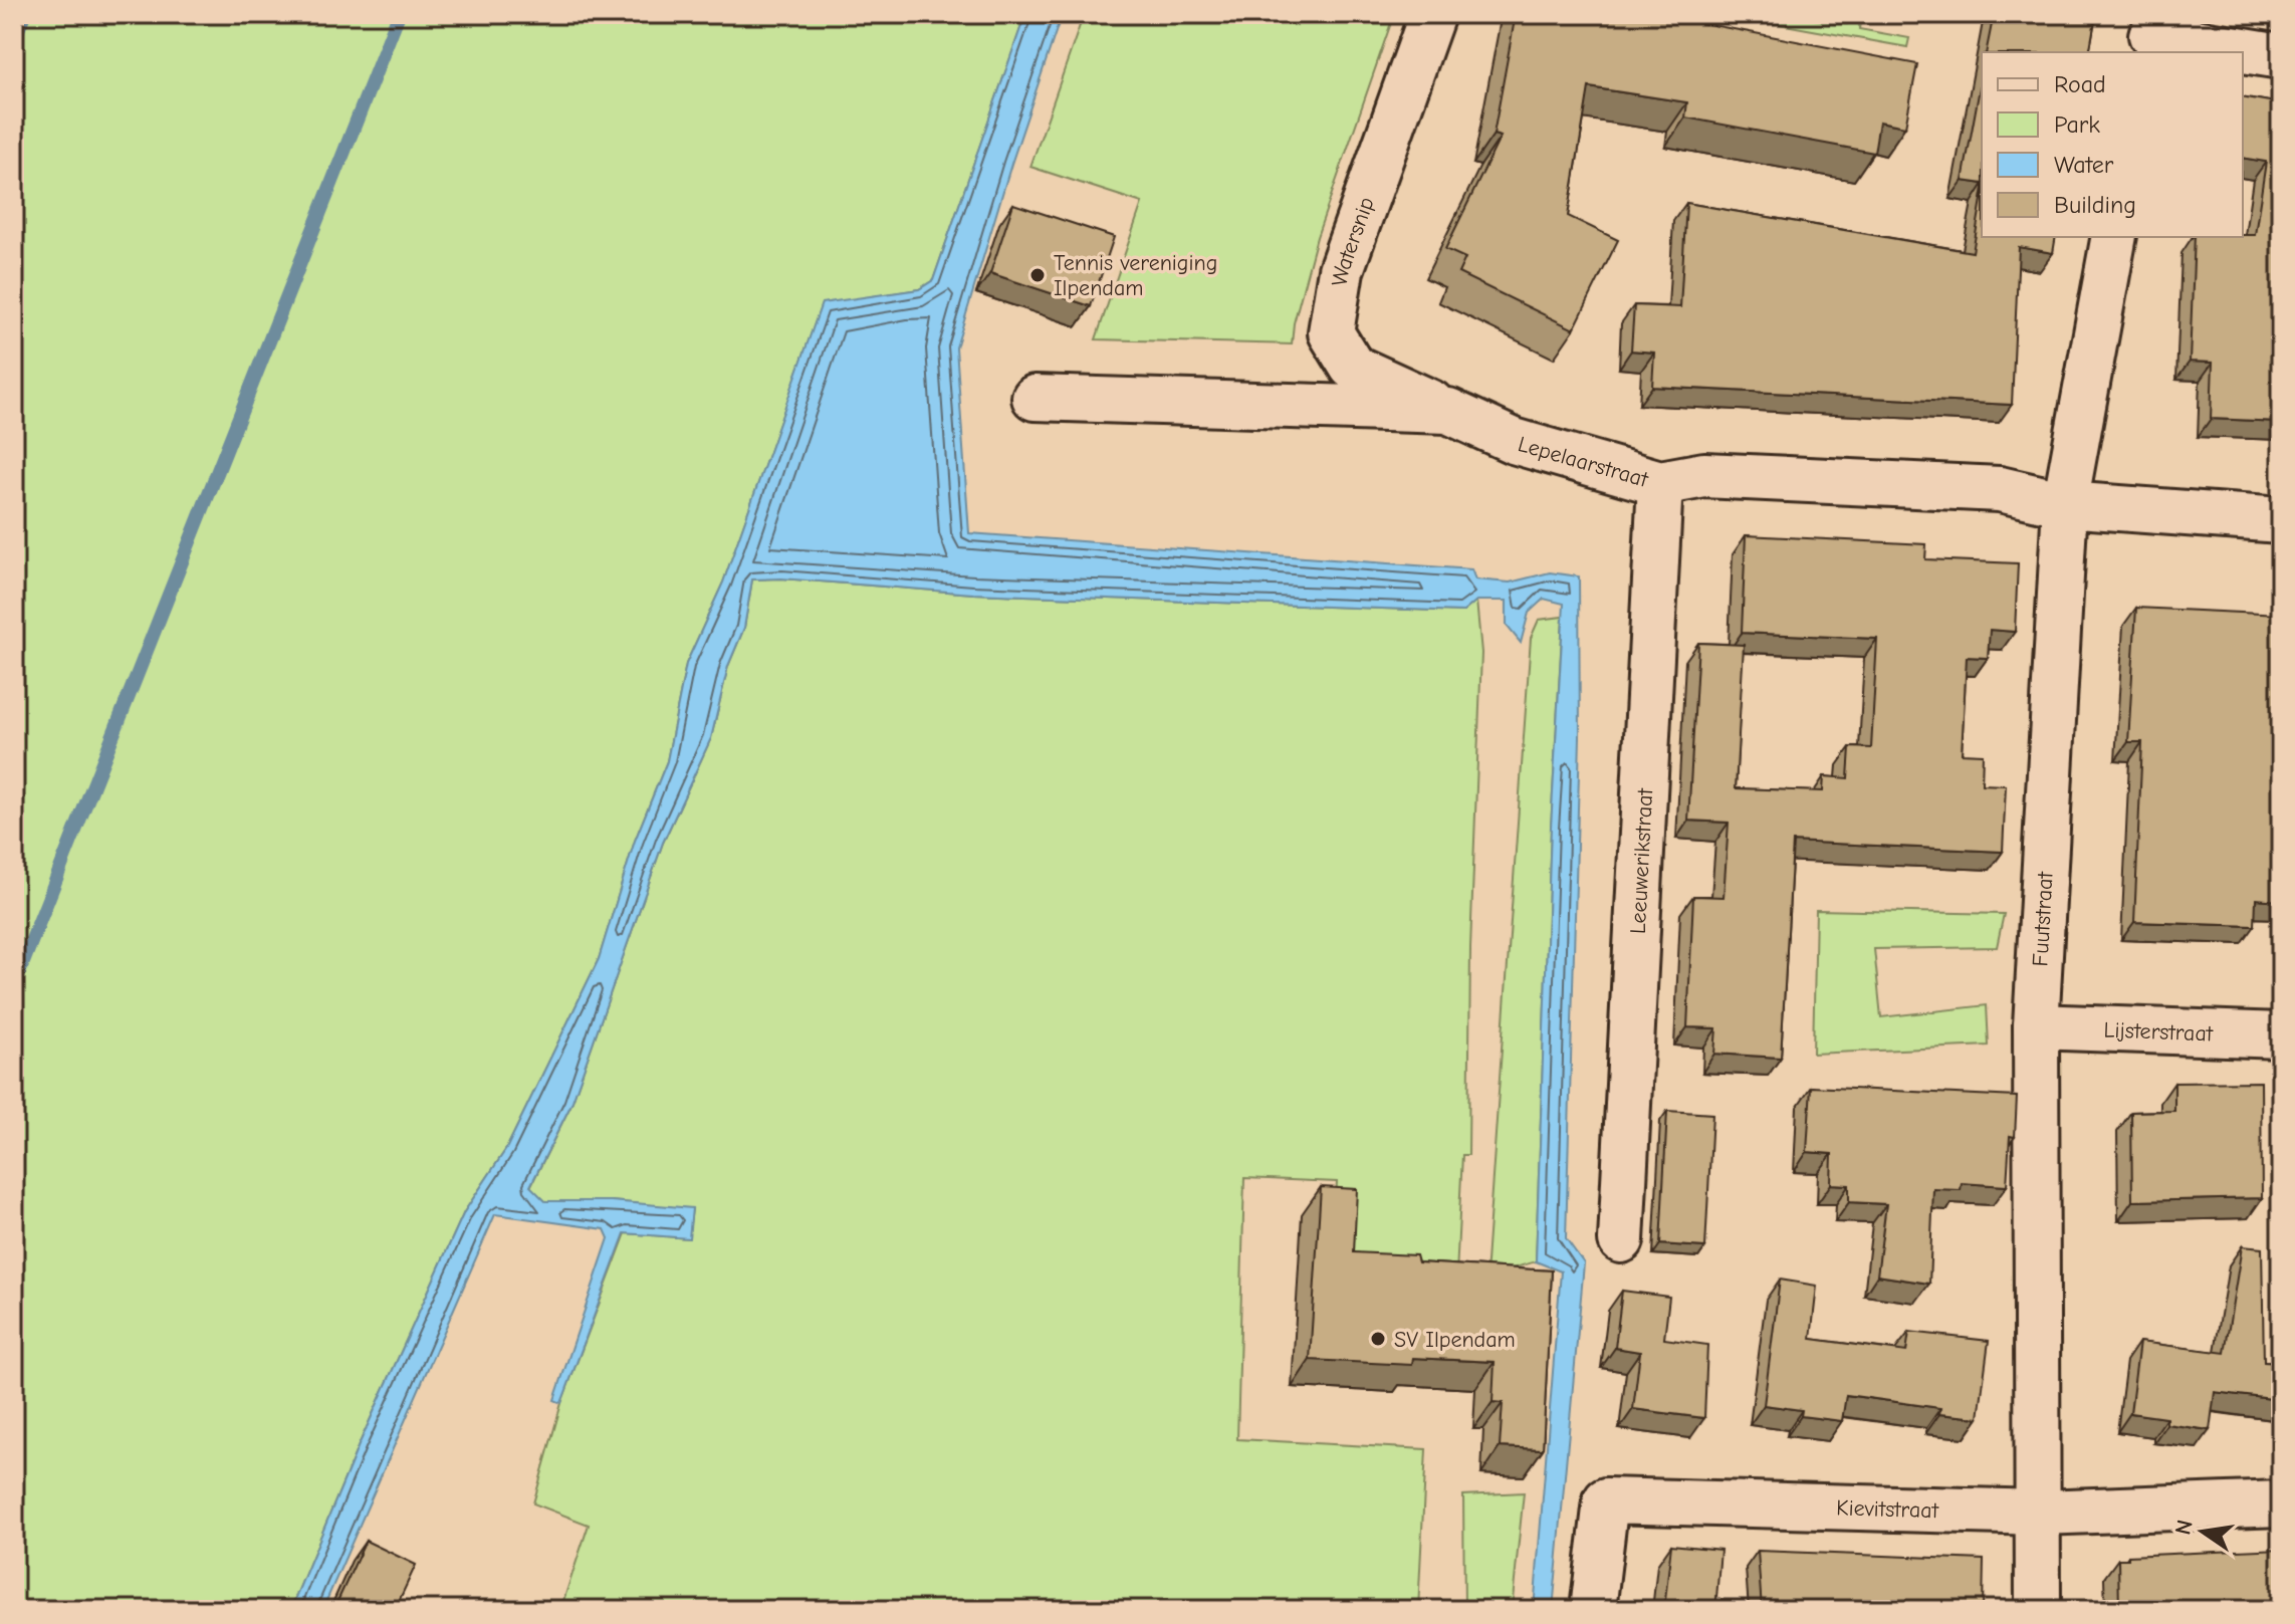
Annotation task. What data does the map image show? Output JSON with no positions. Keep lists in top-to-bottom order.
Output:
{
  "streets": {
    "street": [
      "Watersnip",
      "Lepelaarstraat",
      "Leeuwerikstraat",
      "Fuutstraat",
      "Lijsterstraat",
      "Kievitstraat"
    ]
  },
  "crossings": [
    ["Watersnip", "Lepelaarstraat"],
    ["Lepelaarstraat", "Leeuwerikstraat"],
    ["Lepelaarstraat", "Fuutstraat"],
    ["Fuutstraat", "Lijsterstraat"],
    ["Fuutstraat", "Kievitstraat"]
  ],
  "places": ["Tennis vereniging Ilpendam", "SV Ilpendam"],
  "legend": [
    "Road",
    "Park",
    "Water",
    "Building"
  ],
  "north": "left"
}
